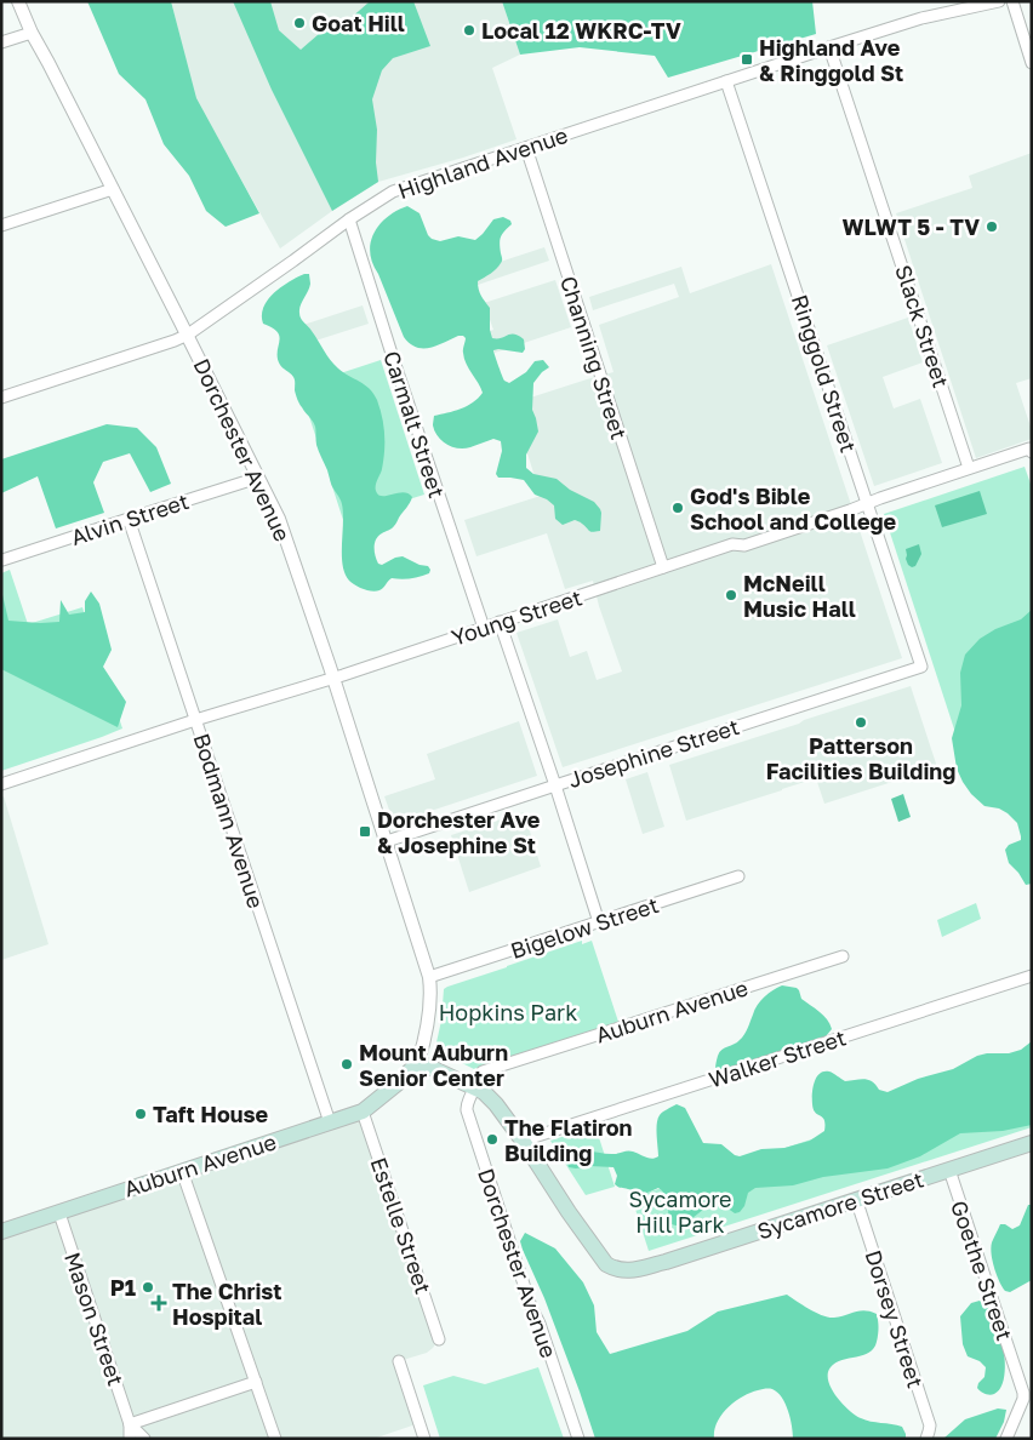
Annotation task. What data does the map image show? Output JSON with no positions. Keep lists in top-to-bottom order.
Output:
{
  "streets": {
    "main road": ["Auburn Avenue", "Sycamore Street"],
    "street": [
      "Highland Avenue",
      "Slack Street",
      "Channing Street",
      "Ringgold Street",
      "Carmalt Street",
      "Dorchester Avenue",
      "Alvin Street",
      "Young Street",
      "Josephine Street",
      "Bodmann Avenue",
      "Bigelow Street",
      "Walker Street",
      "Estelle Street",
      "Goethe Street",
      "Mason Street",
      "Dorsey Street"
    ]
  },
  "crossings": [
    ["Highland Avenue", "Slack Street"],
    ["Highland Avenue", "Channing Street"],
    ["Highland Avenue", "Ringgold Street"],
    ["Highland Avenue", "Carmalt Street"],
    ["Highland Avenue", "Dorchester Avenue"],
    ["Slack Street", "Young Street"],
    ["Channing Street", "Young Street"],
    ["Ringgold Street", "Young Street"],
    ["Ringgold Street", "Josephine Street"],
    ["Carmalt Street", "Young Street"],
    ["Dorchester Avenue", "Alvin Street"],
    ["Dorchester Avenue", "Young Street"],
    ["Dorchester Avenue", "Josephine Street"],
    ["Dorchester Avenue", "Bigelow Street"],
    ["Dorchester Avenue", "Auburn Avenue"],
    ["Dorchester Avenue", "Sycamore Street"],
    ["Alvin Street", "Bodmann Avenue"],
    ["Young Street", "Bodmann Avenue"],
    ["Bodmann Avenue", "Auburn Avenue"],
    ["Auburn Avenue", "Sycamore Street"],
    ["Auburn Avenue", "Estelle Street"],
    ["Auburn Avenue", "Mason Street"],
    ["Walker Street", "Sycamore Street"],
    ["Sycamore Street", "Goethe Street"],
    ["Sycamore Street", "Dorsey Street"]
  ],
  "parks": ["Hopkins Park", "Sycamore Hill Park"],
  "places": {
    "other": [
      "Goat Hill",
      "Local 12 WKRC-TV",
      "WLWT 5 - TV",
      "God's Bible School and College",
      "McNeill Music Hall",
      "Patterson Facilities Building",
      "Mount Auburn Senior Center",
      "Taft House",
      "The Flatiron Building",
      "P1"
    ],
    "transit": ["Highland Ave & Ringgold St", "Dorchester Ave & Josephine St"],
    "health": ["The Christ Hospital"]
  }
}
